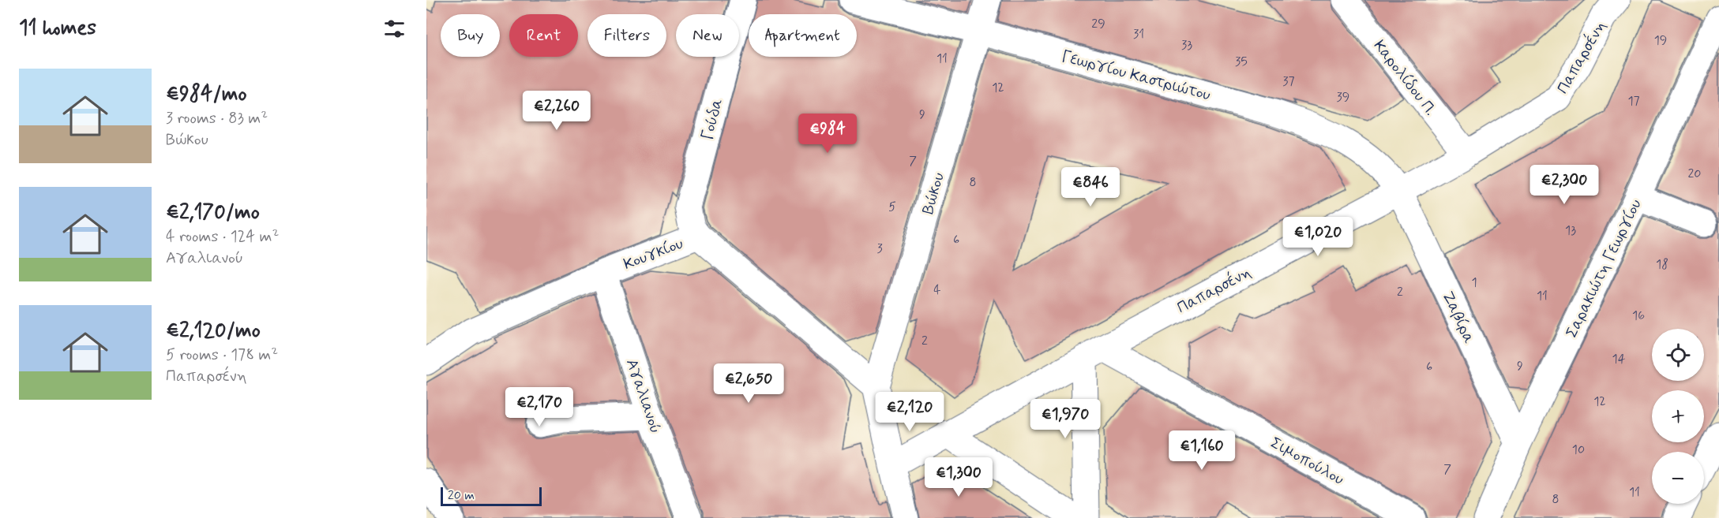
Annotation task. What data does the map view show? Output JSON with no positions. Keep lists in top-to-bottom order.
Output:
{
  "streets": {
    "street": [
      "Παπαρσένη",
      "Γεωργίου Καστριώτου",
      "Καρολίδου Π.",
      "Γούδα",
      "Βώκου",
      "Κουγκίου",
      "Σαρακιώτη Γεωργίου",
      "Ζαβίρα",
      "Αγαλιανού",
      "Σιμοπούλου"
    ]
  },
  "crossings": [
    ["Παπαρσένη", "Γεωργίου Καστριώτου"],
    ["Παπαρσένη", "Καρολίδου Π."],
    ["Παπαρσένη", "Ζαβίρα"],
    ["Παπαρσένη", "Σιμοπούλου"],
    ["Γεωργίου Καστριώτου", "Βώκου"],
    ["Γεωργίου Καστριώτου", "Ζαβίρα"],
    ["Γούδα", "Κουγκίου"],
    ["Βώκου", "Κουγκίου"],
    ["Κουγκίου", "Αγαλιανού"],
    ["Σαρακιώτη Γεωργίου", "Ζαβίρα"]
  ],
  "house_numbers": [
    "29",
    "31",
    "19",
    "33",
    "11",
    "35",
    "37",
    "12",
    "39",
    "17",
    "9",
    "7",
    "20",
    "8",
    "5",
    "13",
    "6",
    "3",
    "18",
    "1",
    "4",
    "2",
    "11",
    "16",
    "2",
    "14",
    "9",
    "6",
    "12",
    "10",
    "7",
    "11",
    "8"
  ],
  "scale_bar": "20 m",
  "page": {
    "heading": "11 homes",
    "chip": [
      "Buy",
      "Rent",
      "Filters",
      "New",
      "Apartment"
    ],
    "list": [
      {
        "name": "€984/mo",
        "note": "3 rooms · 83 m² · Βώκου"
      },
      {
        "name": "€2,170/mo",
        "note": "4 rooms · 124 m² · Αγαλιανού"
      },
      {
        "name": "€2,120/mo",
        "note": "5 rooms · 178 m² · Παπαρσένη"
      }
    ],
    "price": [
      "€2,260",
      "€984",
      "€2,300",
      "€846",
      "€1,020",
      "€2,650",
      "€2,170",
      "€2,120",
      "€1,970",
      "€1,160",
      "€1,300"
    ],
    "map_buttons": ["+", "−"],
    "scale": "20 m"
  }
}
